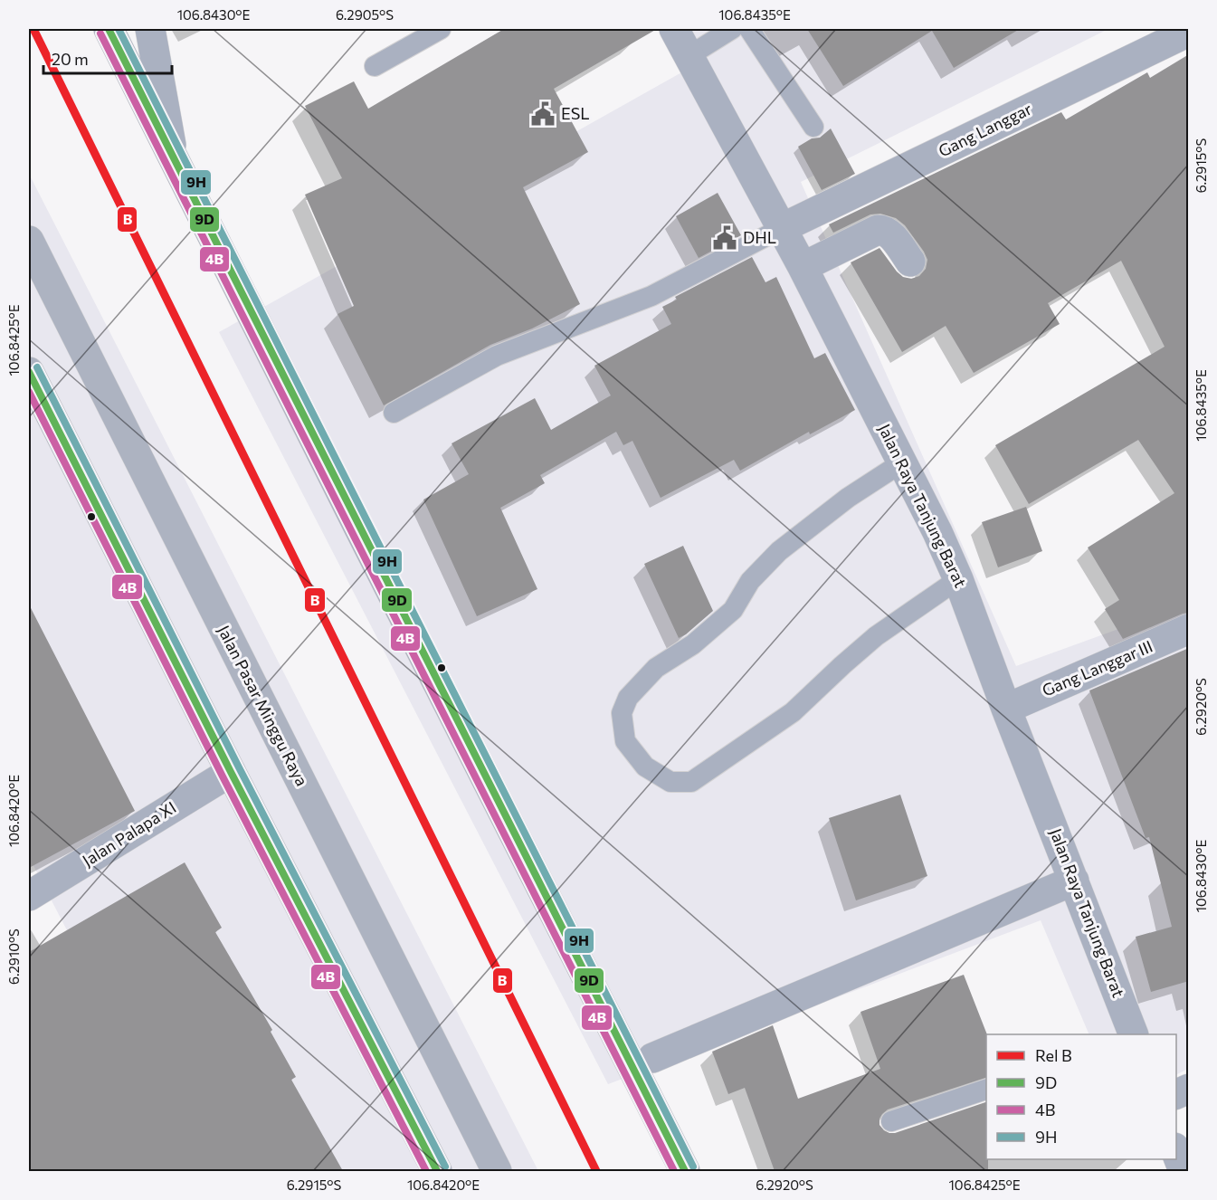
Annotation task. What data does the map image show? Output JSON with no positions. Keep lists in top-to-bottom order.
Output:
{
  "streets": {
    "main road": ["Jalan Pasar Minggu Raya"],
    "street": [
      "Gang Langgar",
      "Jalan Raya Tanjung Barat",
      "Gang Langgar III",
      "Jalan Palapa XI"
    ]
  },
  "crossings": [
    ["Gang Langgar", "Jalan Raya Tanjung Barat"],
    ["Jalan Raya Tanjung Barat", "Gang Langgar III"]
  ],
  "places": {
    "public building": ["ESL", "DHL"]
  },
  "lines": [
    "rail line B",
    "transit line 9D",
    "transit line 9H",
    "transit line 4B"
  ],
  "legend": [
    "Rel B",
    "9D",
    "4B",
    "9H"
  ],
  "scale_bar": "20 m",
  "coordinates": [
    "106.8430°E",
    "6.2905°S",
    "106.8435°E",
    "6.2915°S",
    "106.8425°E",
    "6.2920°S",
    "106.8420°E",
    "6.2910°S"
  ]
}
